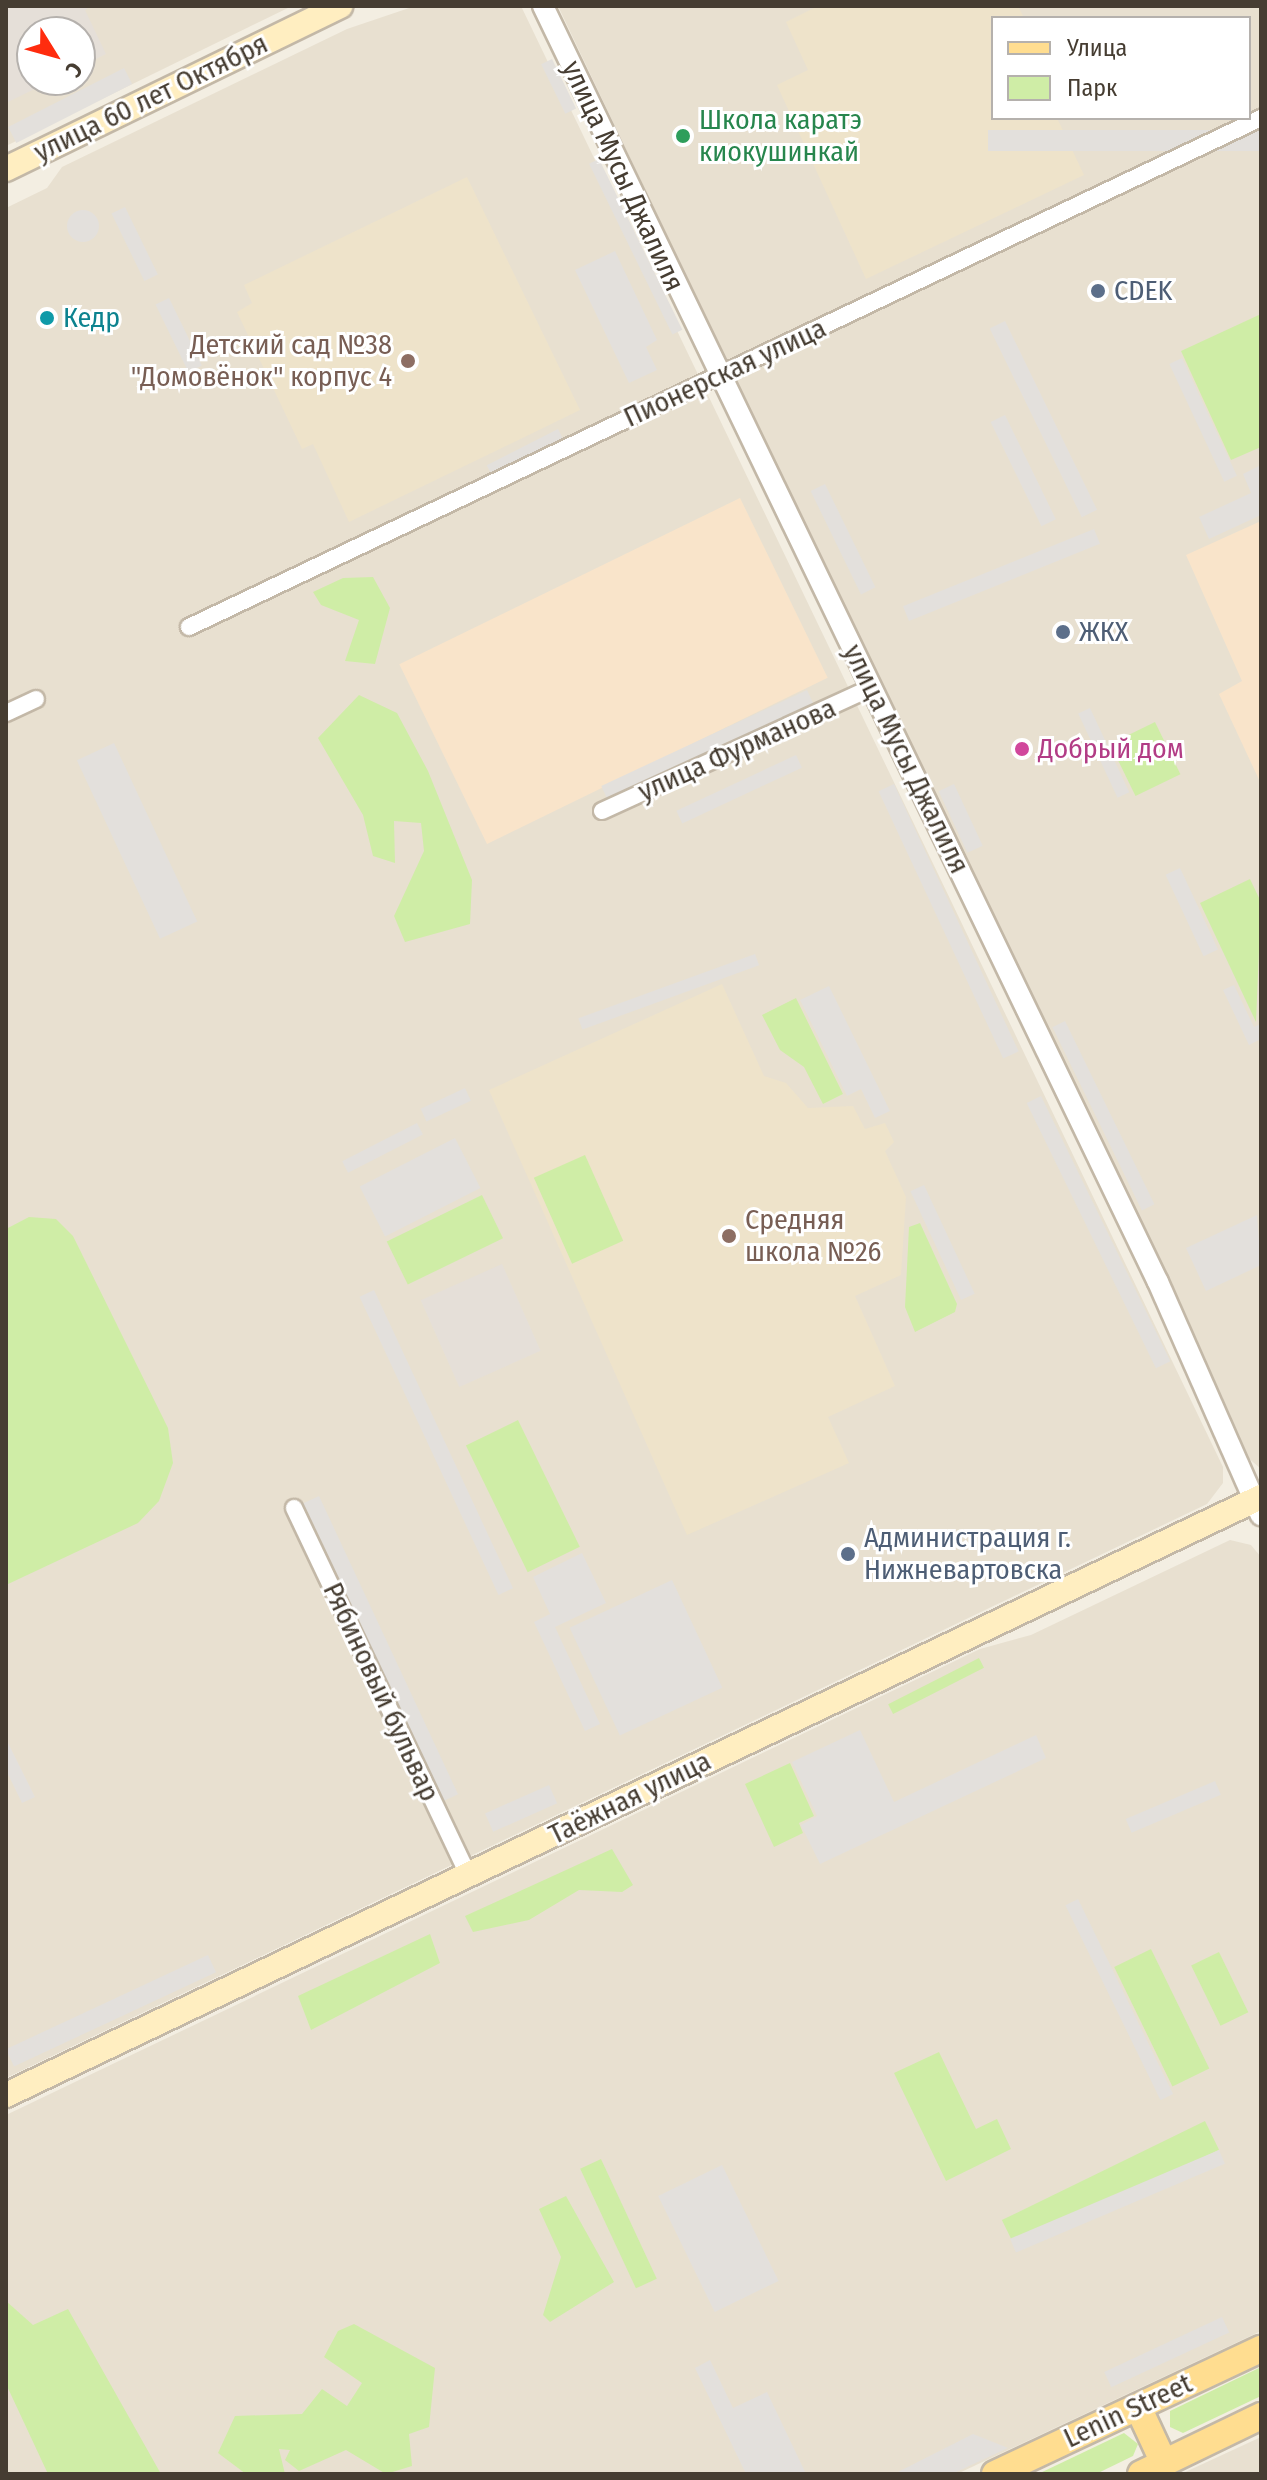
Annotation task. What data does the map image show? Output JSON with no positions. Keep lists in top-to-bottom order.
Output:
{
  "streets": {
    "main road": ["улица 60 лет Октября", "Таёжная улица", "Lenin Street"],
    "street": [
      "улица Мусы Джалиля",
      "Пионерская улица",
      "улица Фурманова",
      "Рябиновый бульвар"
    ]
  },
  "crossings": [
    ["улица Мусы Джалиля", "Пионерская улица"],
    ["улица Мусы Джалиля", "улица Фурманова"],
    ["улица Мусы Джалиля", "Таёжная улица"],
    ["Рябиновый бульвар", "Таёжная улица"]
  ],
  "places": [
    "Школа каратэ киокушинкай",
    "CDEK",
    "Кедр",
    "Детский сад №38 \"Домовёнок\" корпус 4",
    "ЖКХ",
    "Добрый дом",
    "Средняя школа №26",
    "Администрация г. Нижневартовска"
  ],
  "legend": ["Улица", "Парк"],
  "north": "bottom right"
}
